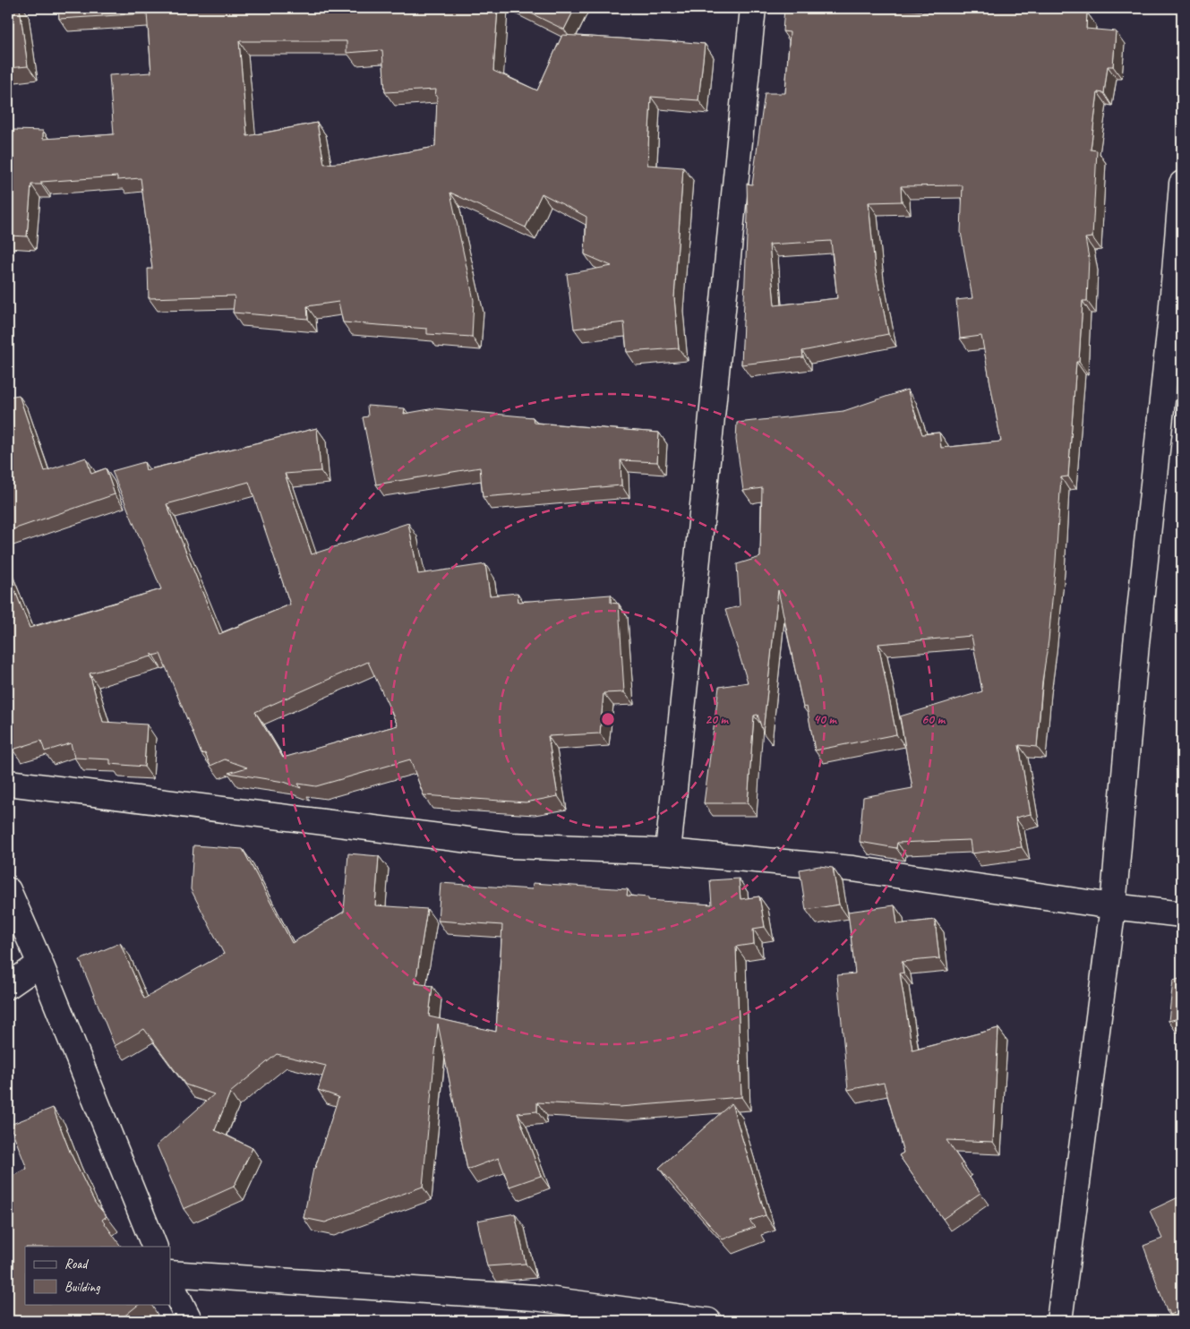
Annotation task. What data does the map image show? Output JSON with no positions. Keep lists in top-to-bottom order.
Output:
{
  "legend": ["Road", "Building"],
  "rings": ["20 m", "40 m", "60 m"]
}
